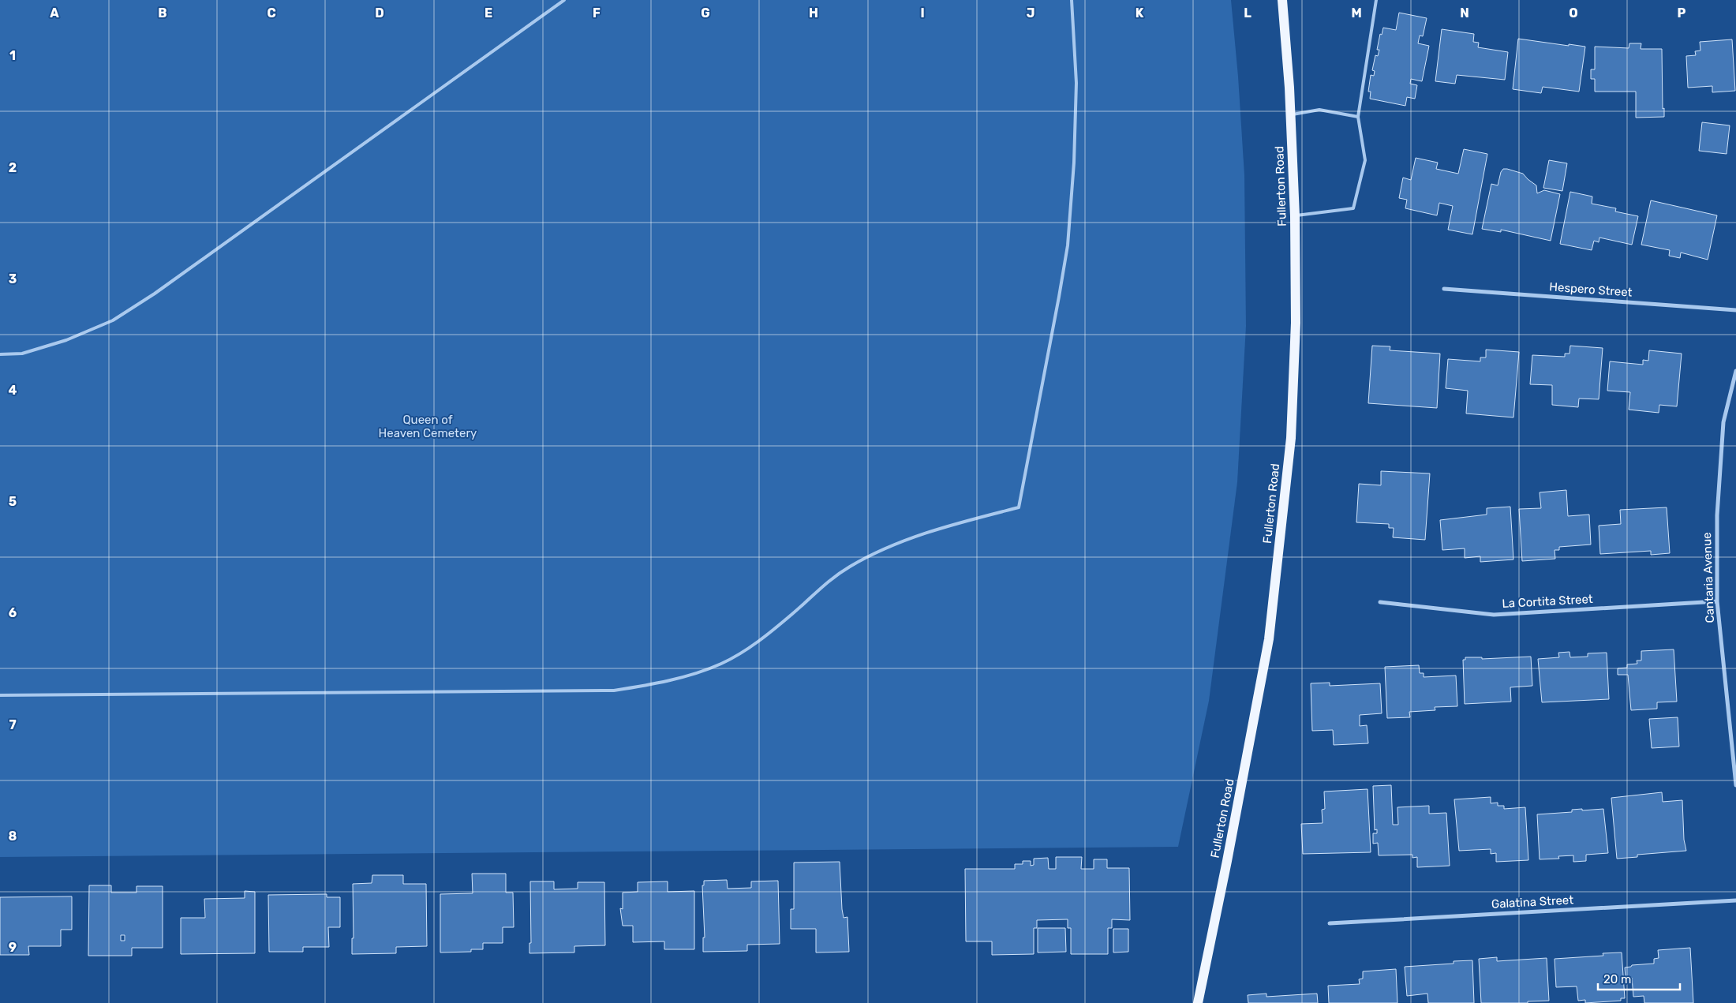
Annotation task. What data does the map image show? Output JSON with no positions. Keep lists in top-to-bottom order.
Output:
{
  "streets": {
    "main road": ["Fullerton Road"],
    "street": [
      "Hespero Street",
      "Cantaria Avenue",
      "La Cortita Street",
      "Galatina Street"
    ]
  },
  "crossings": [
    ["Cantaria Avenue", "La Cortita Street"]
  ],
  "parks": ["Queen of Heaven Cemetery"],
  "scale_bar": "20 m",
  "grid": {
    "columns": [
      "A",
      "B",
      "C",
      "D",
      "E",
      "F",
      "G",
      "H",
      "I",
      "J",
      "K",
      "L",
      "M",
      "N",
      "O",
      "P"
    ],
    "rows": [
      "1",
      "2",
      "3",
      "4",
      "5",
      "6",
      "7",
      "8",
      "9"
    ]
  }
}
